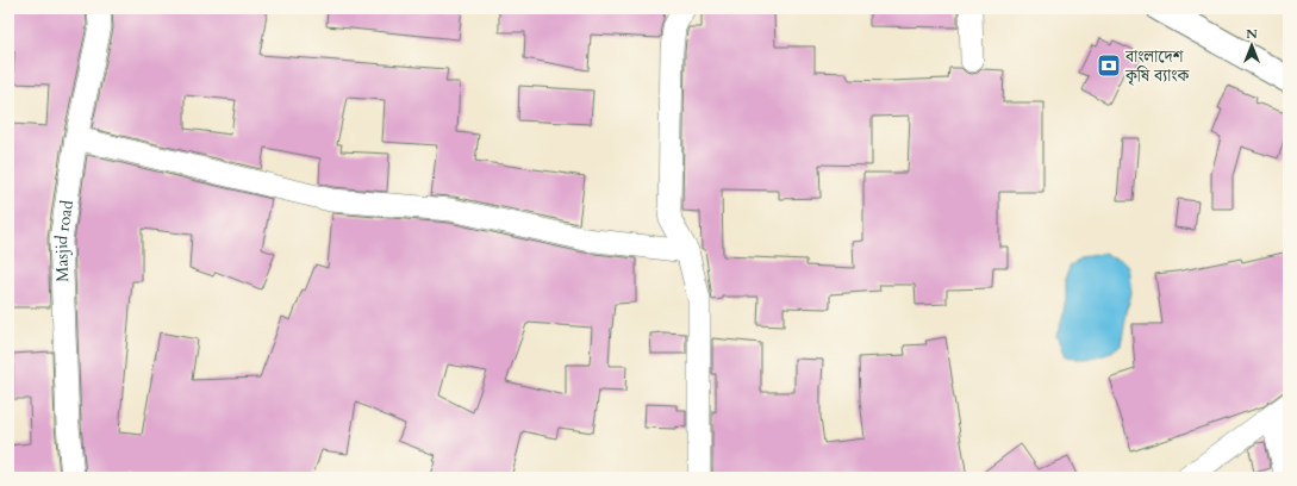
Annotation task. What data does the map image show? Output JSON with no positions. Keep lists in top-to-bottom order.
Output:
{
  "streets": {
    "street": ["Masjid road"]
  },
  "places": {
    "bank": ["বাংলাদেশ কৃষি ব্যাংক"]
  },
  "north": "top"
}
